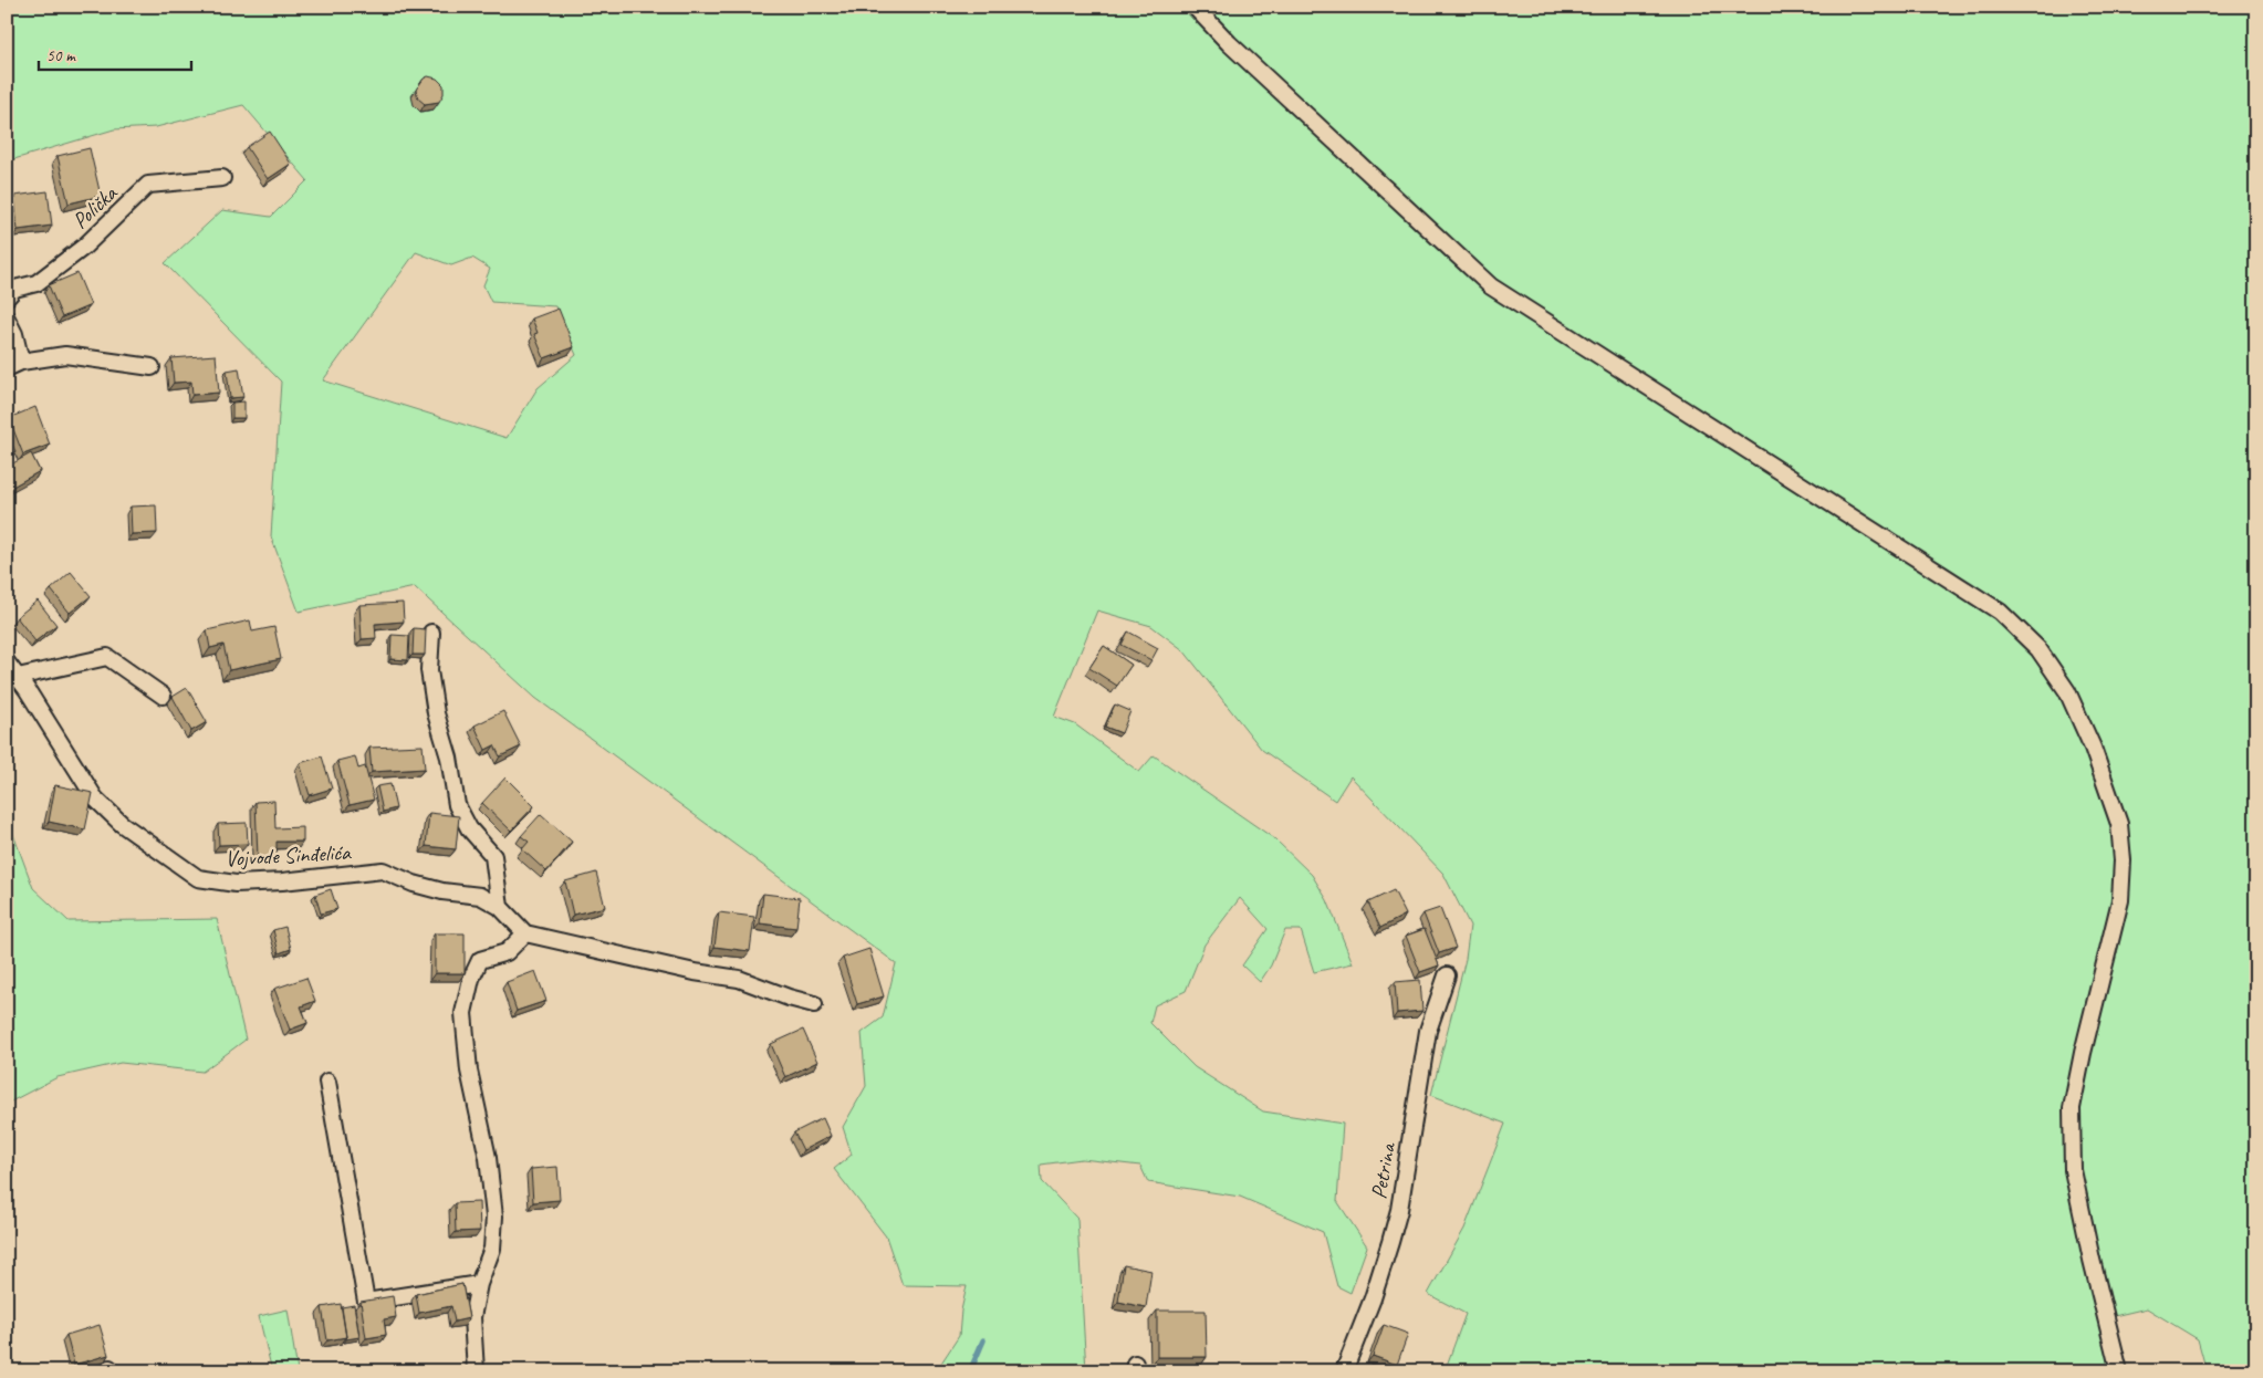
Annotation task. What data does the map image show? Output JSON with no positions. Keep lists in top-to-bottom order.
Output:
{
  "streets": {
    "street": ["Polička", "Vojvode Sinđelića", "Petrina"]
  },
  "scale_bar": "50 m"
}
